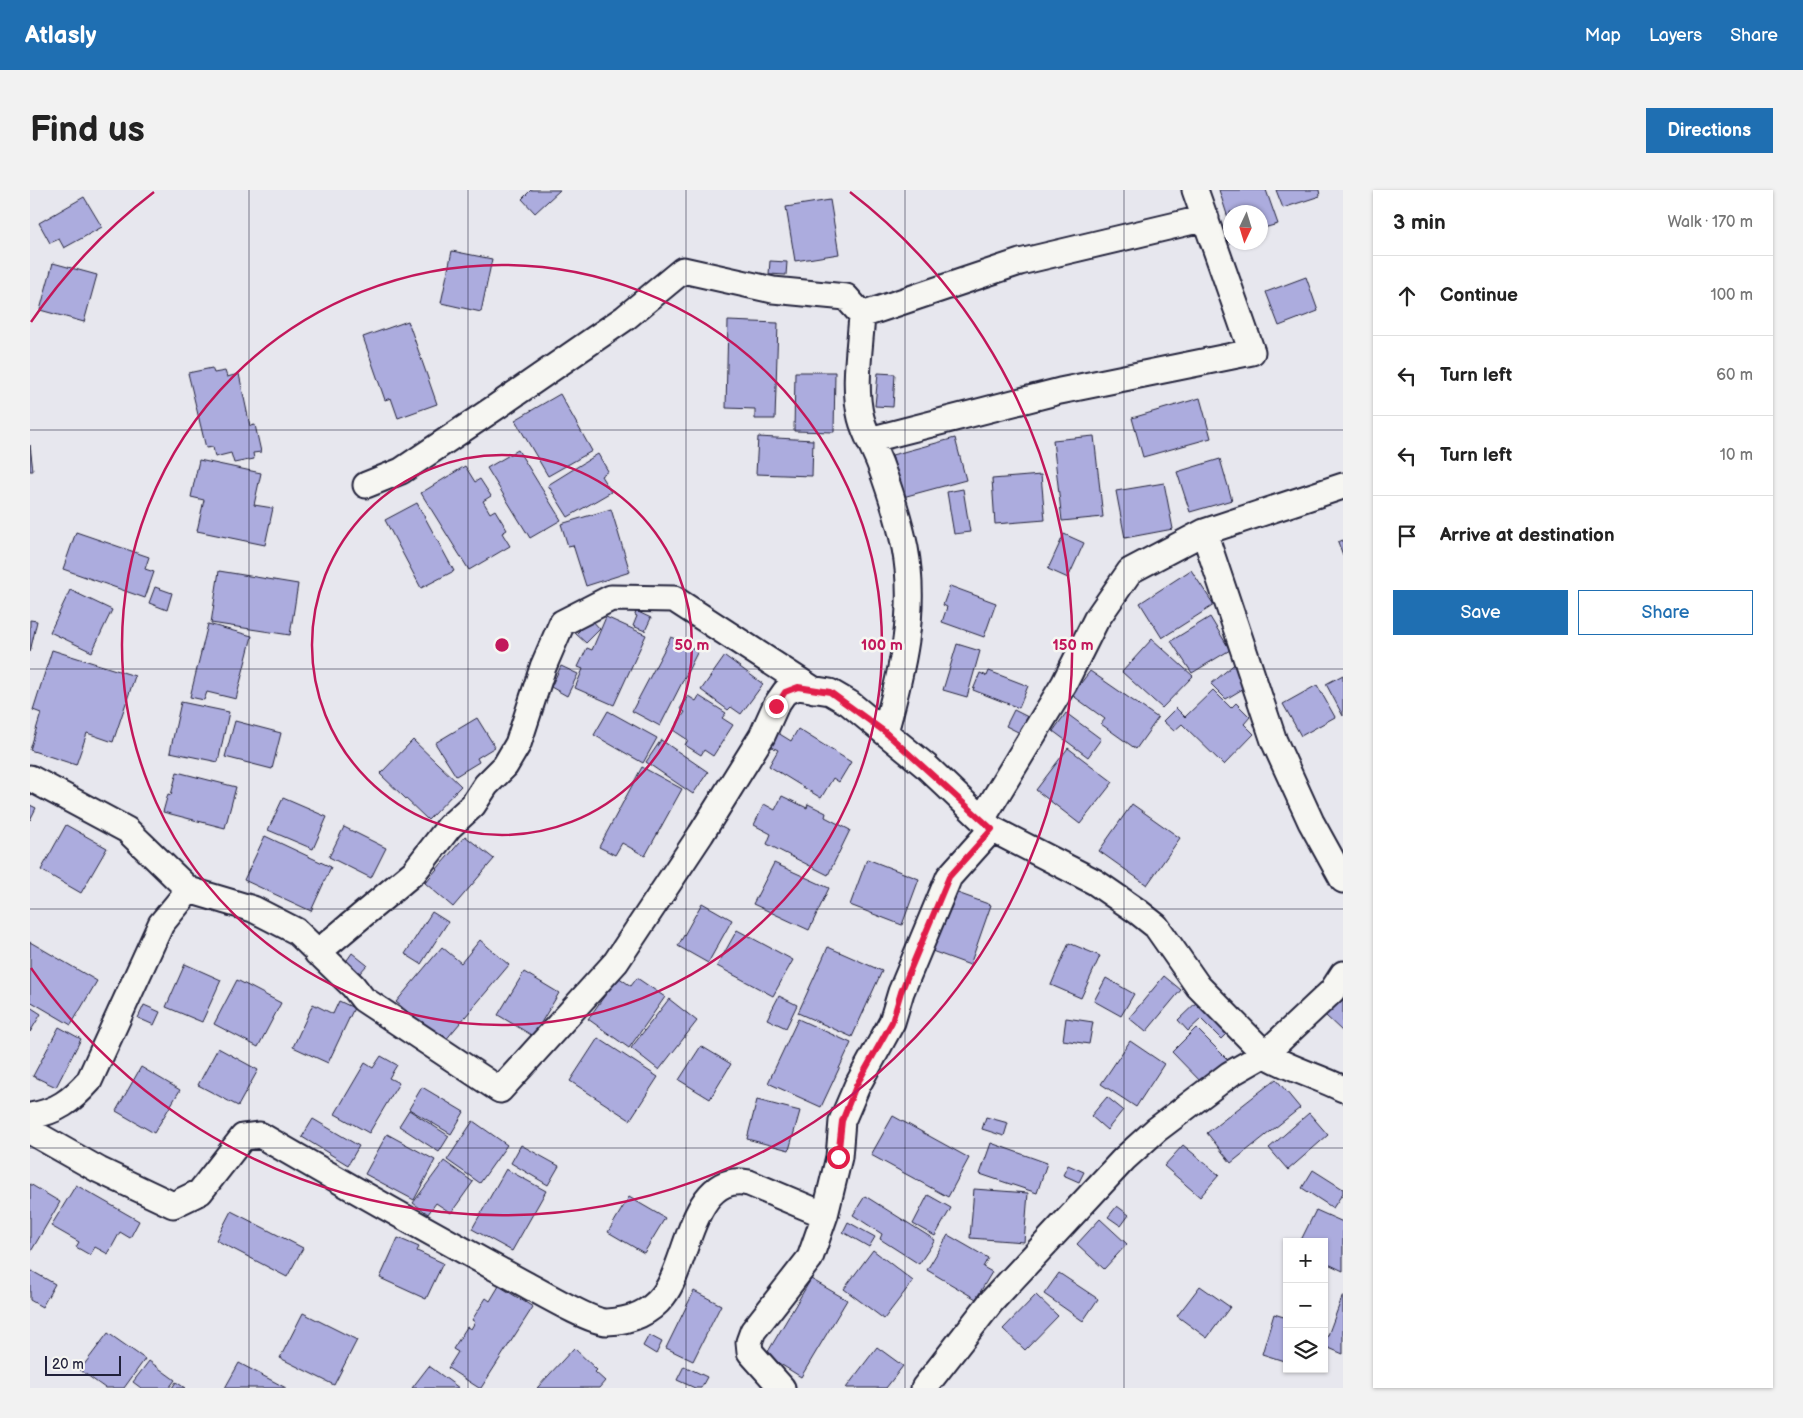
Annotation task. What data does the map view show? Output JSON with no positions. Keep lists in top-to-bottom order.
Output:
{
  "scale_bar": "20 m",
  "north": "bottom",
  "page": {
    "header": "Atlasly",
    "nav": ["Map", "Layers", "Share"],
    "buttons": [
      "Directions",
      ["Save", "Share"]
    ],
    "title": "Find us",
    "heading": ["3 min", "Walk · 170 m"],
    "list": [
      ["Continue", "100 m"],
      ["Turn left", "60 m"],
      ["Turn left", "10 m"],
      "Arrive at destination"
    ],
    "map_buttons": ["+", "−"],
    "scale": "20 m"
  },
  "rings": ["50 m", "100 m", "150 m"]
}
